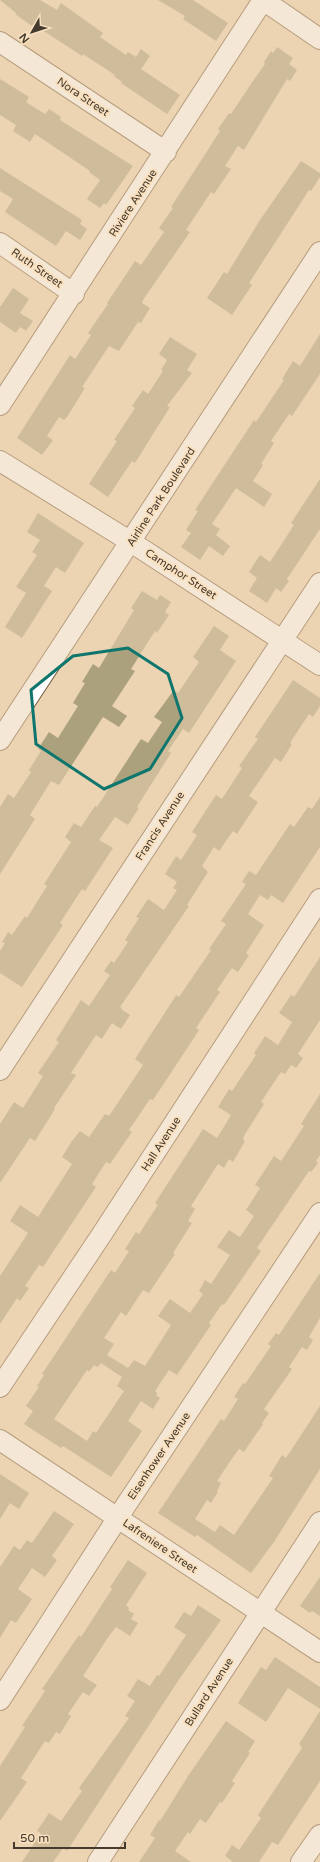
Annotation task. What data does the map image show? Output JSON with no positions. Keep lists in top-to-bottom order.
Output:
{
  "streets": {
    "street": [
      "Nora Street",
      "Riviere Avenue",
      "Ruth Street",
      "Airline Park Boulevard",
      "Camphor Street",
      "Francis Avenue",
      "Hall Avenue",
      "Eisenhower Avenue",
      "Lafreniere Street",
      "Bullard Avenue"
    ]
  },
  "crossings": [
    ["Nora Street", "Riviere Avenue"],
    ["Riviere Avenue", "Ruth Street"],
    ["Airline Park Boulevard", "Camphor Street"],
    ["Camphor Street", "Francis Avenue"],
    ["Eisenhower Avenue", "Lafreniere Street"],
    ["Lafreniere Street", "Bullard Avenue"]
  ],
  "scale_bar": "50 m",
  "north": "bottom left"
}
